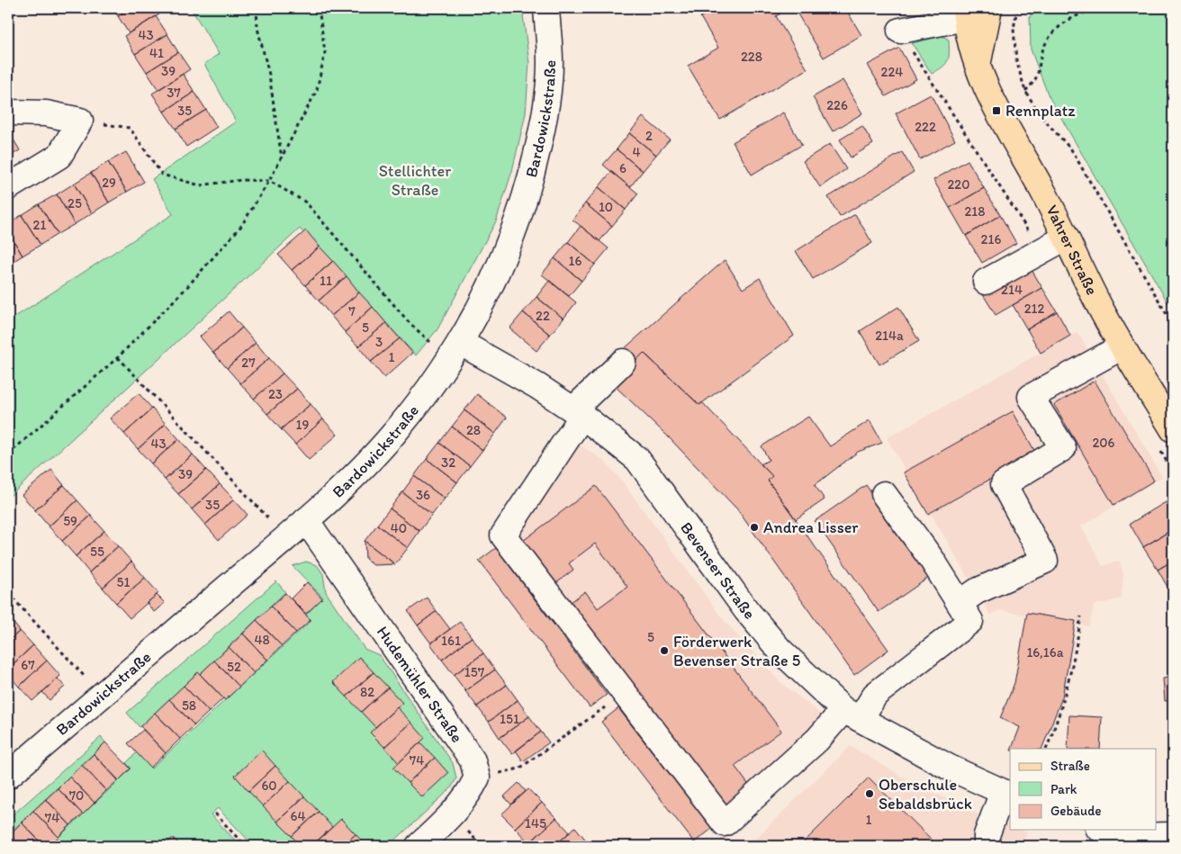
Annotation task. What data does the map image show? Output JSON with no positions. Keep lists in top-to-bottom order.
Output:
{
  "streets": {
    "main road": ["Vahrer Straße"],
    "street": ["Bardowickstraße", "Bevenser Straße", "Hudemühler Straße"]
  },
  "crossings": [
    ["Bardowickstraße", "Bevenser Straße"],
    ["Bardowickstraße", "Hudemühler Straße"]
  ],
  "parks": ["Stellichter Straße"],
  "places": {
    "transit": ["Rennplatz"],
    "other": ["Andrea Lisser", "Förderwerk Bevenser Straße 5", "Oberschule Sebaldsbrück"]
  },
  "house_numbers": [
    "43",
    "41",
    "228",
    "39",
    "224",
    "37",
    "226",
    "35",
    "222",
    "2",
    "4",
    "6",
    "29",
    "220",
    "25",
    "10",
    "218",
    "21",
    "216",
    "16",
    "11",
    "214",
    "212",
    "7",
    "22",
    "5",
    "214a",
    "3",
    "1",
    "27",
    "23",
    "19",
    "28",
    "206",
    "43",
    "32",
    "39",
    "36",
    "35",
    "59",
    "40",
    "55",
    "51",
    "5",
    "48",
    "161",
    "16,16a",
    "67",
    "52",
    "157",
    "82",
    "58",
    "151",
    "74",
    "60",
    "70",
    "64",
    "74",
    "1",
    "145"
  ],
  "legend": ["Straße", "Park", "Gebäude"]
}
